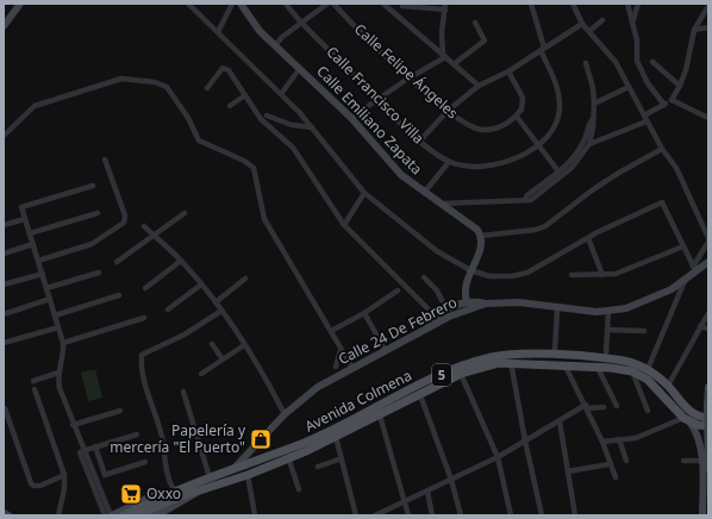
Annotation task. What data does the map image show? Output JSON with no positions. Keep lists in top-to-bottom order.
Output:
{
  "streets": {
    "main road": ["5", "Avenida Colmena"],
    "street": [
      "Calle Felipe Ángeles",
      "Calle Francisco Villa",
      "Calle Emiliano Zapata",
      "Calle 24 De Febrero"
    ]
  },
  "crossings": [
    ["Calle 24 De Febrero", "Avenida Colmena"],
    ["5", "Avenida Colmena"]
  ],
  "places": {
    "shop": ["Papelería y mercería \"El Puerto\""],
    "supermarket": ["Oxxo"]
  }
}
